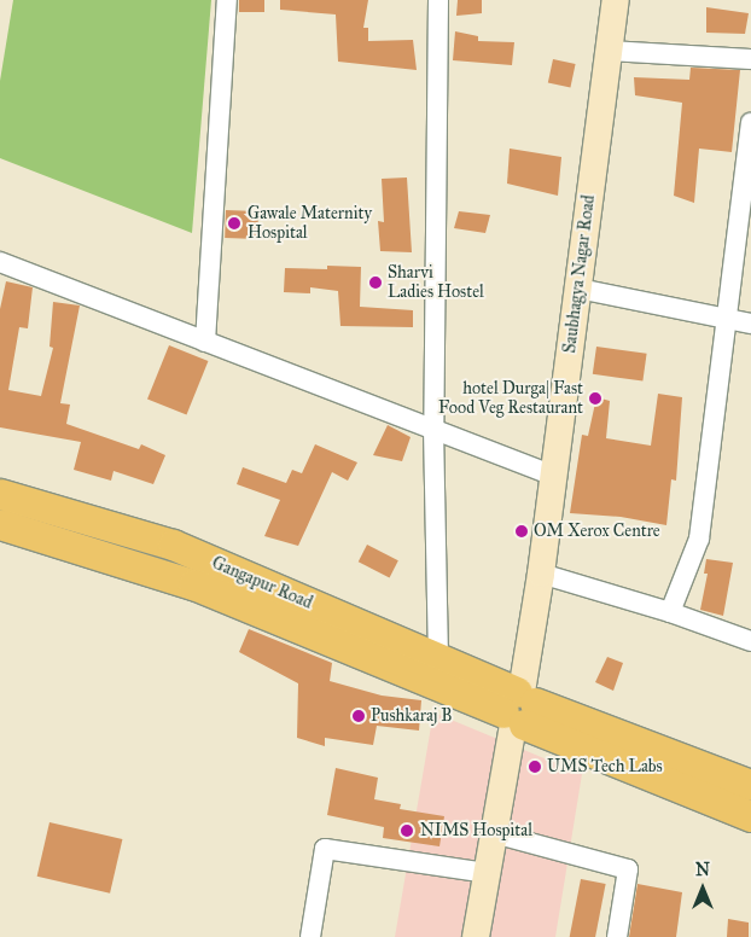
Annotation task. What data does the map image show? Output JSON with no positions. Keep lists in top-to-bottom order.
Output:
{
  "streets": {
    "main road": ["Gangapur Road"],
    "street": ["Saubhagya Nagar Road"]
  },
  "crossings": [
    ["Saubhagya Nagar Road", "Gangapur Road"]
  ],
  "places": [
    "Gawale Maternity Hospital",
    "Sharvi Ladies Hostel",
    "hotel Durga| Fast Food Veg Restaurant",
    "OM Xerox Centre",
    "Pushkaraj B",
    "UMS Tech Labs",
    "NIMS Hospital"
  ],
  "north": "top"
}
